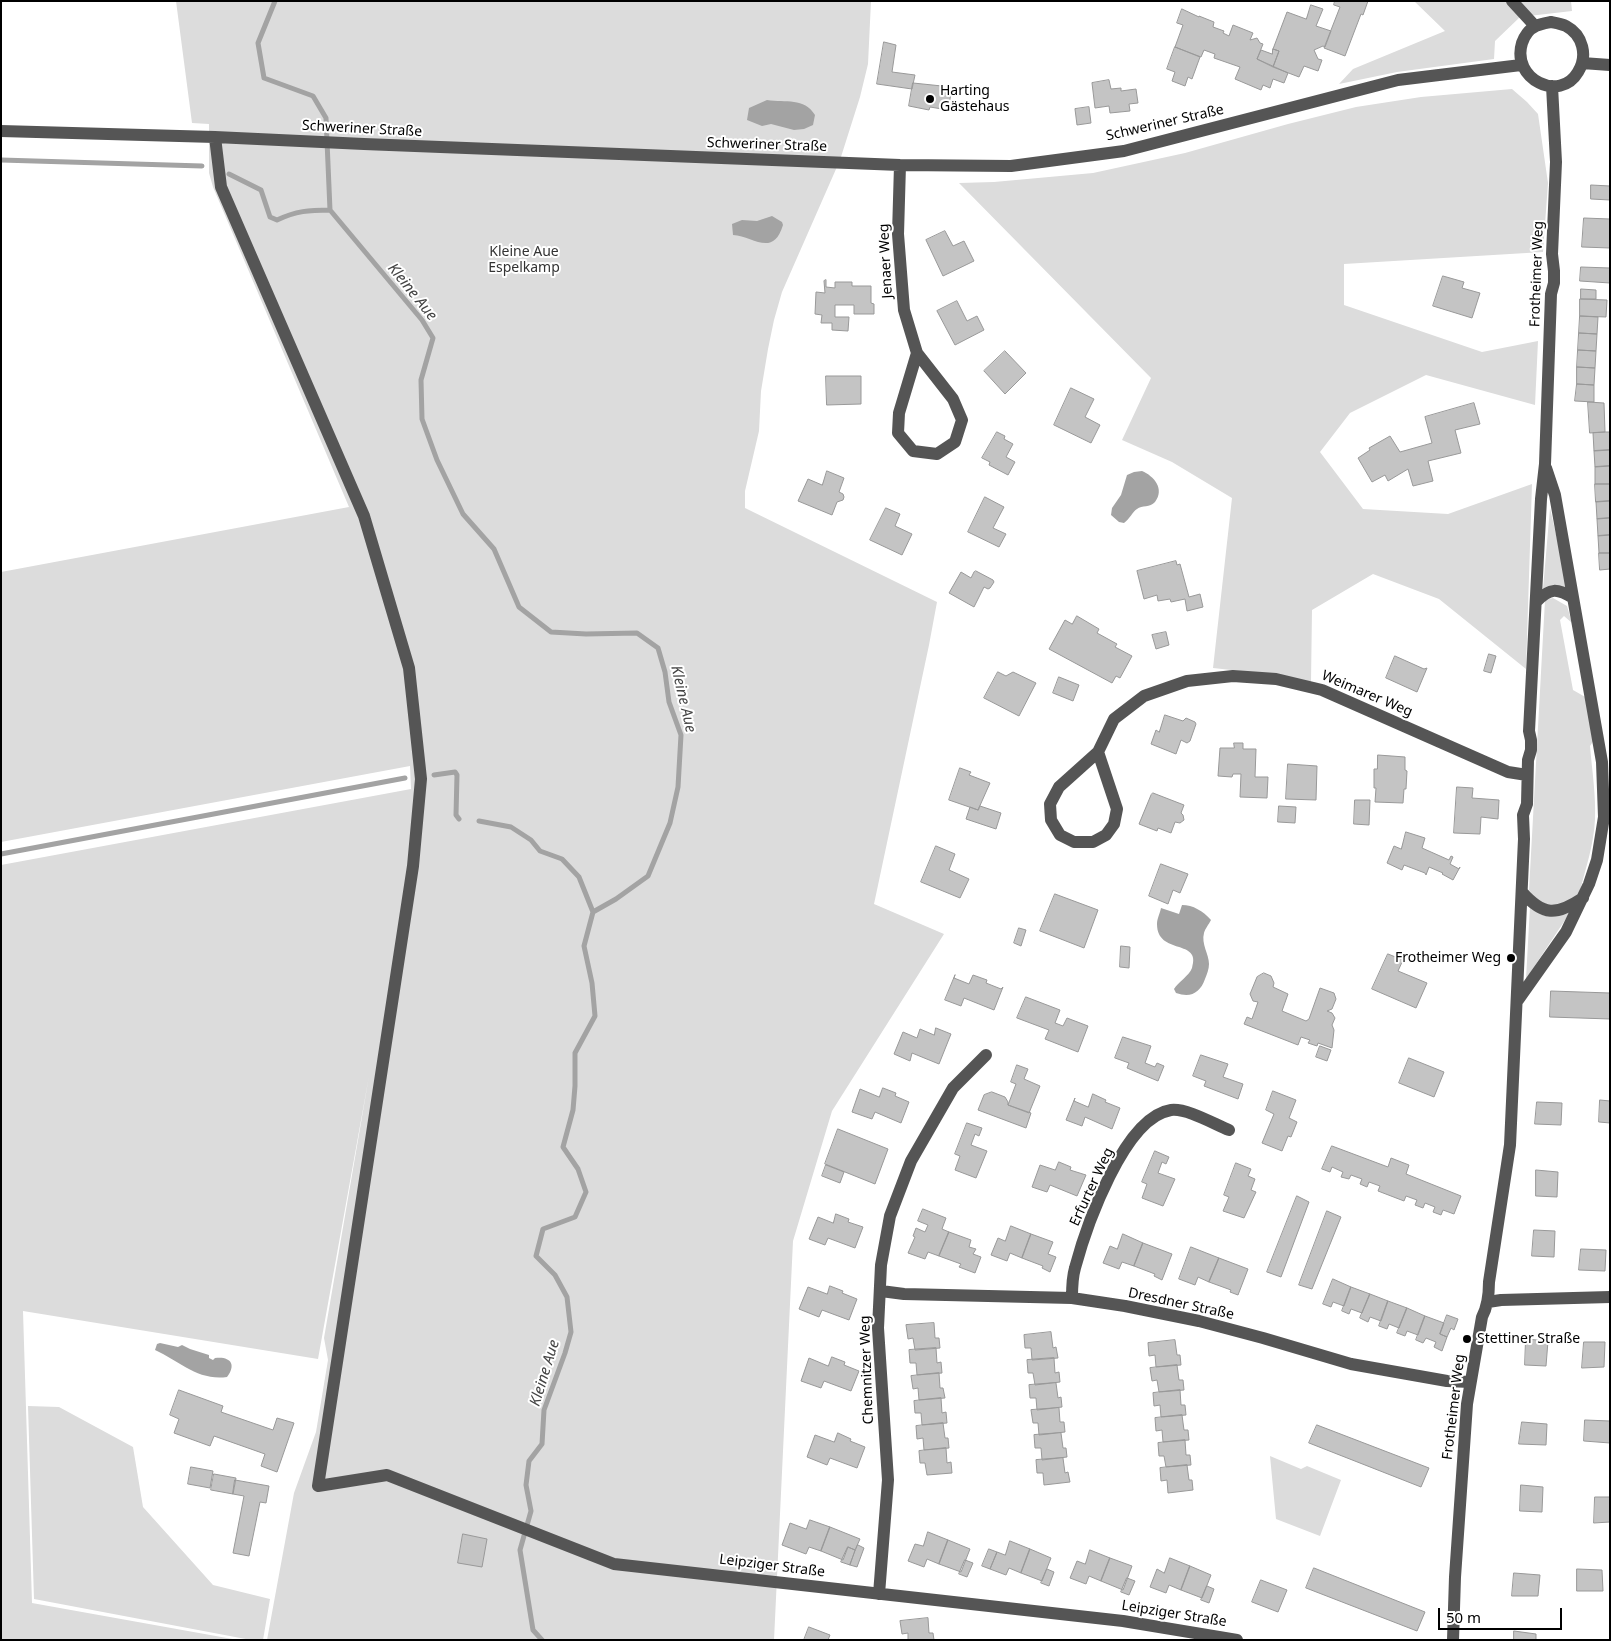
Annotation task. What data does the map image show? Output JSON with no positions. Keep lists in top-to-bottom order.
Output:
{
  "streets": {
    "street": [
      "Schweriner Straße",
      "Jenaer Weg",
      "Frotheimer Weg",
      "Weimarer Weg",
      "Erfurter Weg",
      "Dresdner Straße",
      "Chemnitzer Weg",
      "Leipziger Straße"
    ]
  },
  "crossings": [
    ["Schweriner Straße", "Jenaer Weg"],
    ["Schweriner Straße", "Frotheimer Weg"],
    ["Schweriner Straße", "Leipziger Straße"],
    ["Frotheimer Weg", "Weimarer Weg"],
    ["Frotheimer Weg", "Dresdner Straße"],
    ["Erfurter Weg", "Dresdner Straße"],
    ["Dresdner Straße", "Chemnitzer Weg"],
    ["Chemnitzer Weg", "Leipziger Straße"]
  ],
  "water": ["Kleine Aue"],
  "parks": ["Kleine Aue Espelkamp"],
  "places": ["Harting Gästehaus", "Frotheimer Weg", "Stettiner Straße"],
  "scale_bar": "50 m"
}
